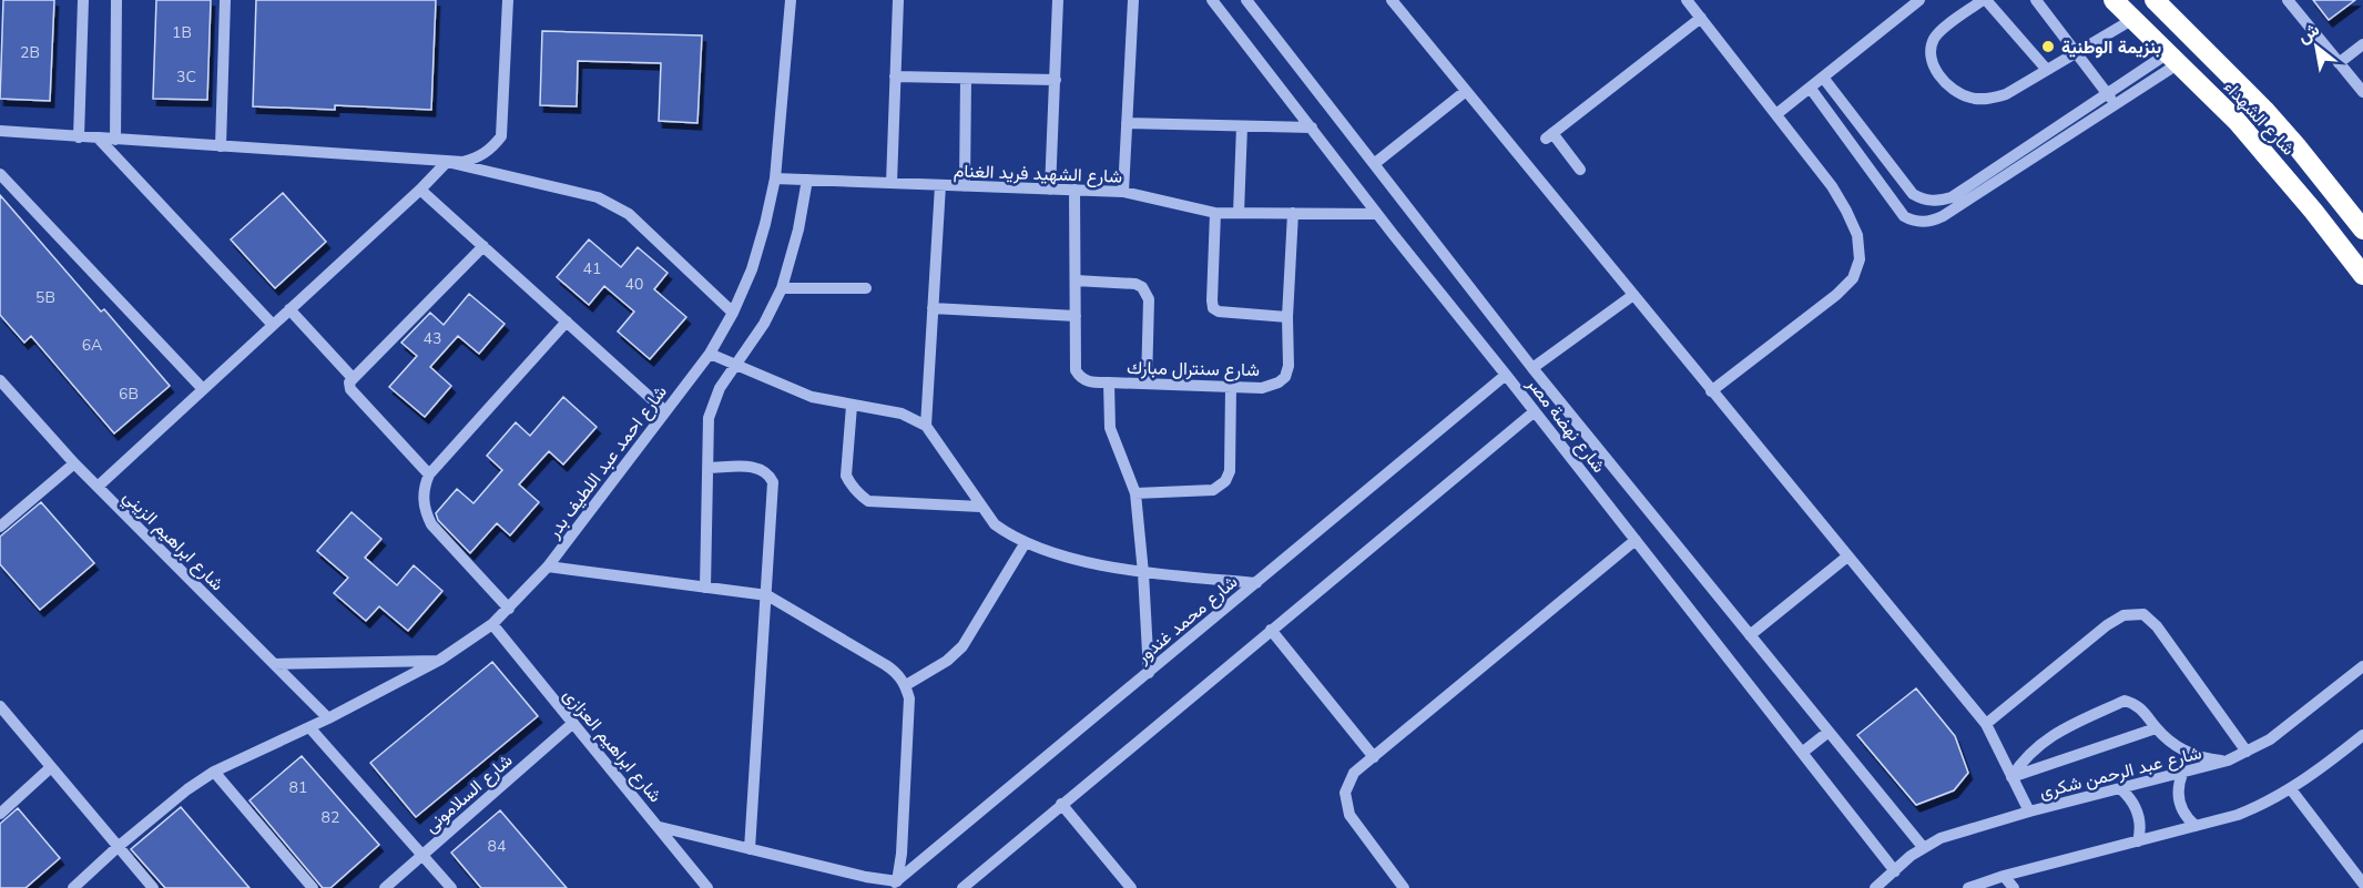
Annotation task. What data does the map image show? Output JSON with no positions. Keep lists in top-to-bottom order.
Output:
{
  "streets": {
    "highway": ["شارع الشهداء"],
    "street": [
      "شارع الشهيد فريد الغنام",
      "شارع سنترال مبارك",
      "شارع نهضة مصر",
      "شارع احمد عبد اللطيف بدر",
      "شارع ابراهيم الزيني",
      "شارع محمد غندور",
      "شارع ابراهيم العزازى",
      "شارع عبد الرحمن شكرى",
      "شارع السلامونى"
    ]
  },
  "crossings": [
    ["شارع الشهيد فريد الغنام", "شارع سنترال مبارك"],
    ["شارع الشهيد فريد الغنام", "شارع نهضة مصر"],
    ["شارع الشهيد فريد الغنام", "شارع احمد عبد اللطيف بدر"],
    ["شارع سنترال مبارك", "شارع محمد غندور"],
    ["شارع نهضة مصر", "شارع محمد غندور"],
    ["شارع نهضة مصر", "شارع عبد الرحمن شكرى"],
    ["شارع احمد عبد اللطيف بدر", "شارع ابراهيم الزيني"],
    ["شارع احمد عبد اللطيف بدر", "شارع ابراهيم العزازى"],
    ["شارع ابراهيم العزازى", "شارع السلامونى"]
  ],
  "places": ["بنزيمة الوطنية"],
  "house_numbers": [
    "1B",
    "2B",
    "3C",
    "41",
    "40",
    "5B",
    "43",
    "6A",
    "6B",
    "81",
    "82",
    "84"
  ],
  "north": "top left"
}
